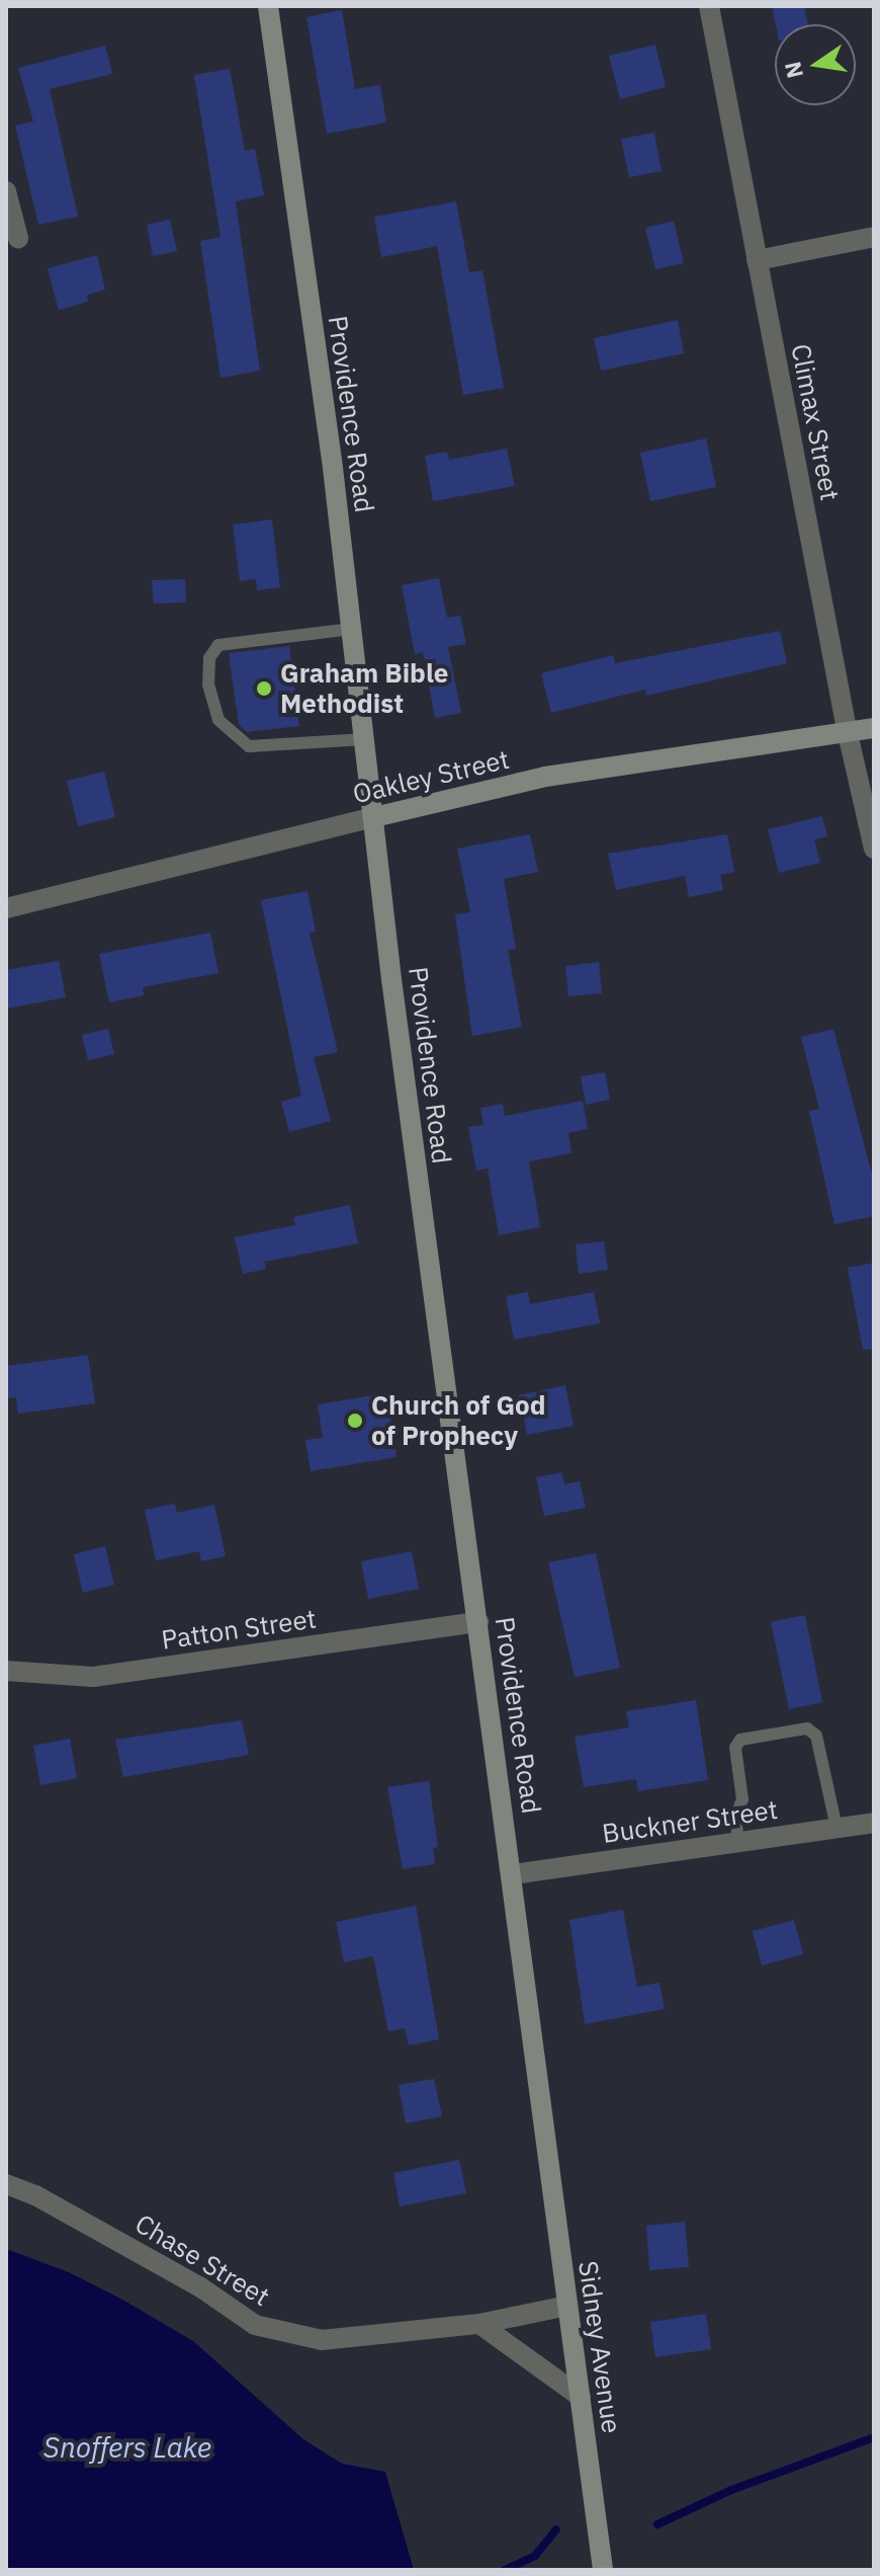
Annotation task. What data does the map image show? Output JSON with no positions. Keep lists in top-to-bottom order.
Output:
{
  "streets": {
    "street": [
      "Providence Road",
      "Climax Street",
      "Oakley Street",
      "Patton Street",
      "Buckner Street",
      "Chase Street",
      "Sidney Avenue"
    ]
  },
  "crossings": [
    ["Providence Road", "Oakley Street"],
    ["Providence Road", "Patton Street"],
    ["Providence Road", "Buckner Street"],
    ["Providence Road", "Sidney Avenue"],
    ["Climax Street", "Oakley Street"],
    ["Chase Street", "Sidney Avenue"]
  ],
  "water": ["Snoffers Lake"],
  "places": ["Graham Bible Methodist", "Church of God of Prophecy"],
  "north": "left"
}
